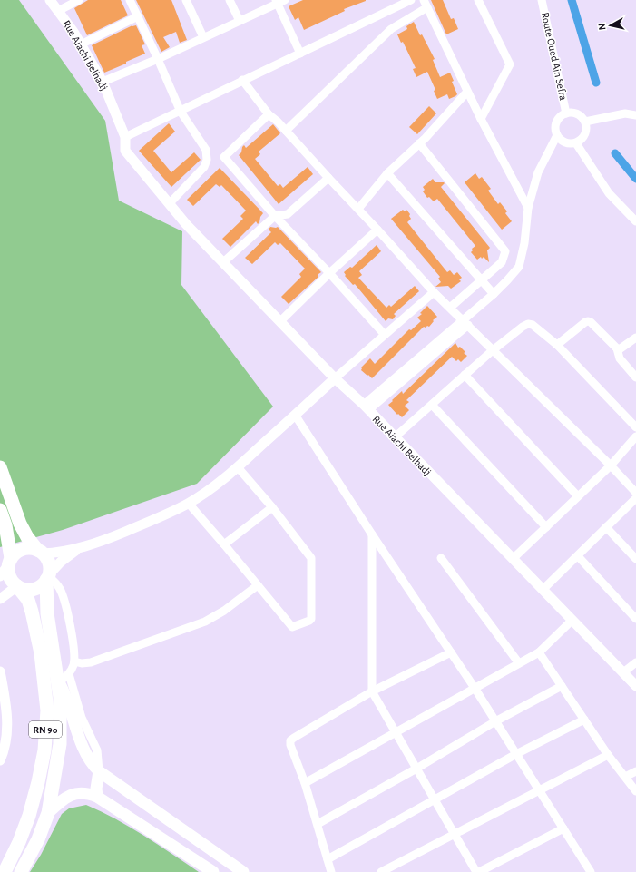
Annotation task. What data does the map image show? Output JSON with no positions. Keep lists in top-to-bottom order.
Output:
{
  "streets": {
    "highway": ["RN 90"],
    "street": ["Rue Aiachi Belhadj", "Route Oued Ain Sefra"]
  },
  "north": "left"
}
